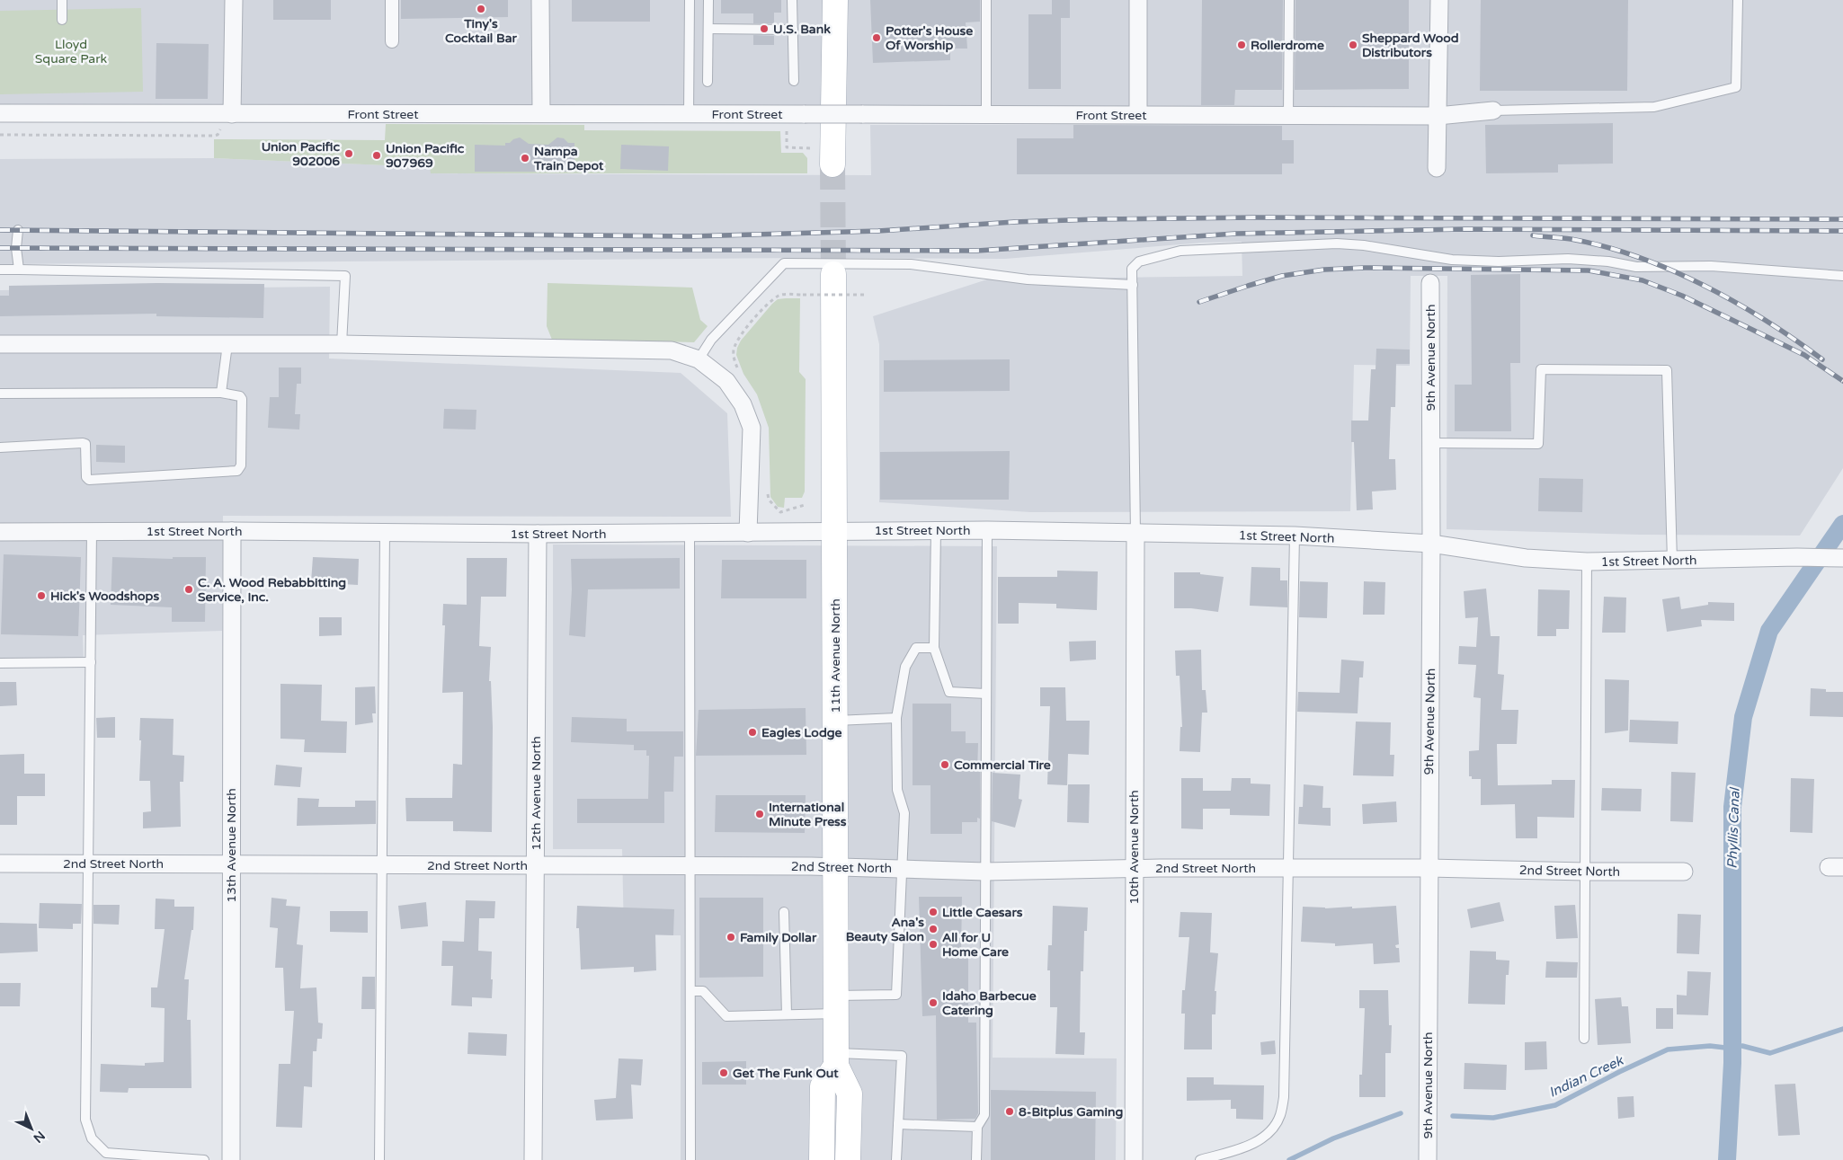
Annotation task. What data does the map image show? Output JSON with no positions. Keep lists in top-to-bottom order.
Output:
{
  "streets": {
    "main road": ["11th Avenue North"],
    "street": [
      "Front Street",
      "9th Avenue North",
      "1st Street North",
      "12th Avenue North",
      "13th Avenue North",
      "10th Avenue North",
      "2nd Street North"
    ]
  },
  "crossings": [
    ["9th Avenue North", "1st Street North"],
    ["9th Avenue North", "2nd Street North"],
    ["1st Street North", "11th Avenue North"],
    ["1st Street North", "12th Avenue North"],
    ["1st Street North", "13th Avenue North"],
    ["1st Street North", "10th Avenue North"],
    ["11th Avenue North", "2nd Street North"],
    ["12th Avenue North", "2nd Street North"],
    ["13th Avenue North", "2nd Street North"],
    ["10th Avenue North", "2nd Street North"]
  ],
  "water": ["Phyllis Canal", "Indian Creek"],
  "parks": ["Lloyd Square Park"],
  "places": [
    "Tiny's Cocktail Bar",
    "U.S. Bank",
    "Potter's House Of Worship",
    "Rollerdrome",
    "Sheppard Wood Distributors",
    "Union Pacific 902006",
    "Union Pacific 907969",
    "Nampa Train Depot",
    "C. A. Wood Rebabbitting Service, Inc.",
    "Hick's Woodshops",
    "Eagles Lodge",
    "Commercial Tire",
    "International Minute Press",
    "Little Caesars",
    "Ana's Beauty Salon",
    "Family Dollar",
    "All for U Home Care",
    "Idaho Barbecue Catering",
    "Get The Funk Out",
    "8-Bitplus Gaming"
  ],
  "north": "bottom right"
}
